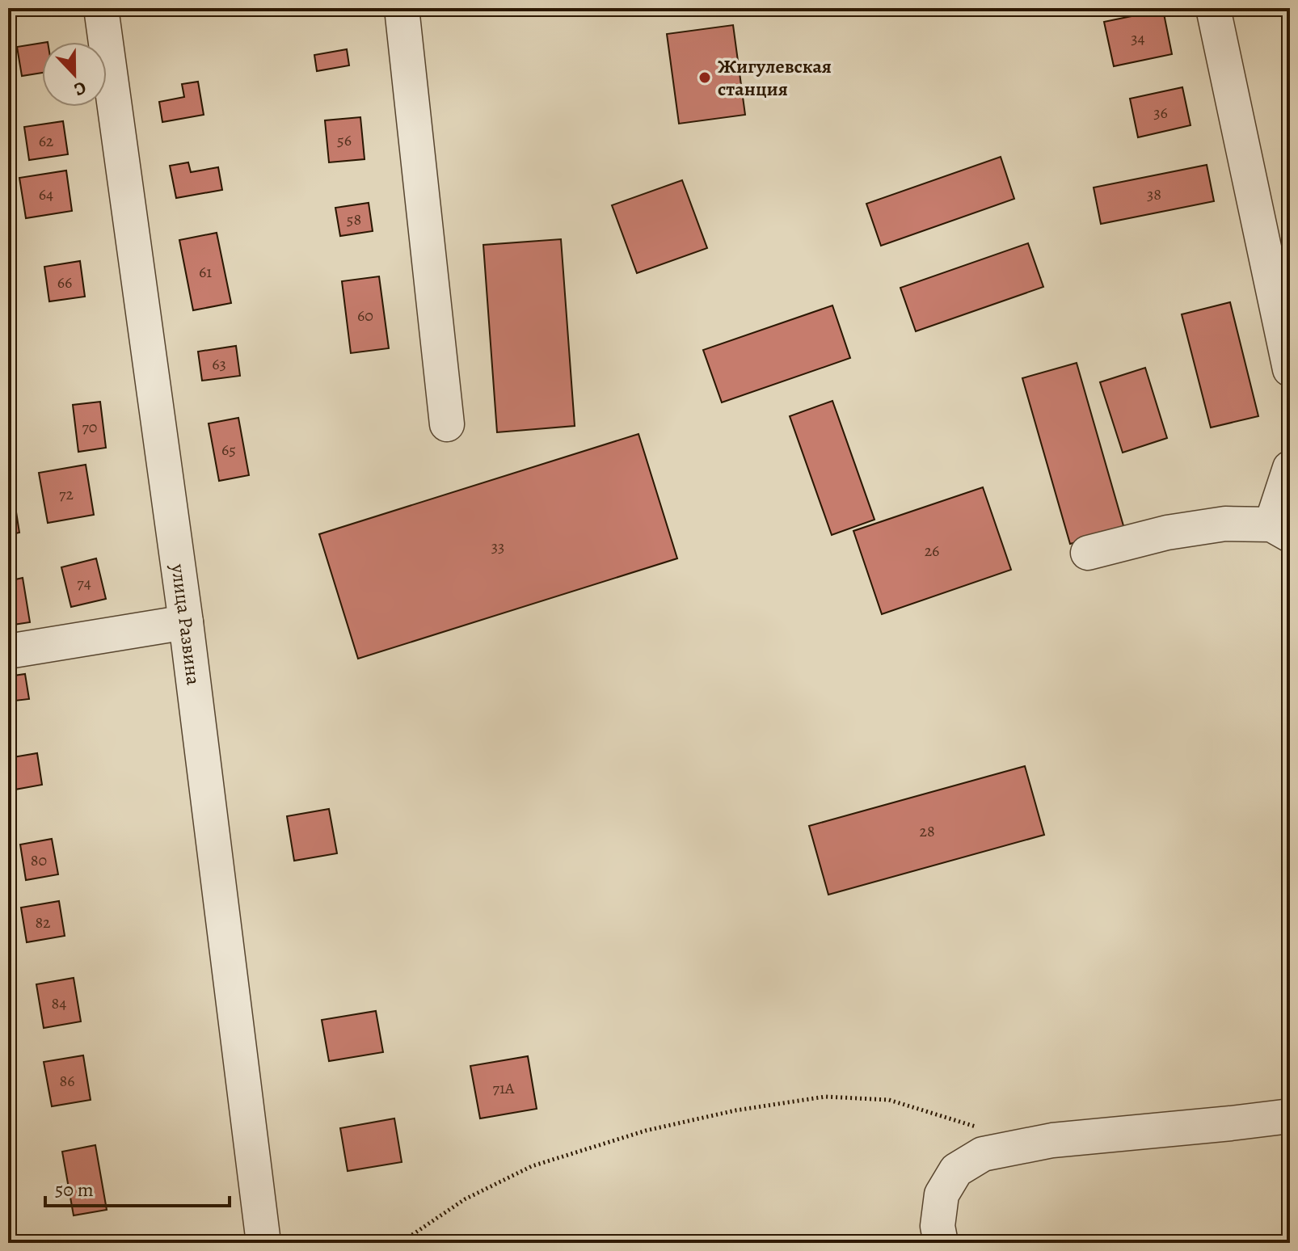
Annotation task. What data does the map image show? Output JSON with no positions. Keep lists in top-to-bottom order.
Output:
{
  "streets": {
    "street": ["улица Развина"]
  },
  "places": ["Жигулевская станция"],
  "house_numbers": [
    "34",
    "36",
    "56",
    "62",
    "64",
    "38",
    "58",
    "61",
    "66",
    "60",
    "63",
    "70",
    "65",
    "72",
    "33",
    "26",
    "74",
    "28",
    "80",
    "82",
    "84",
    "86",
    "71А"
  ],
  "scale_bar": "50 m",
  "north": "bottom"
}
